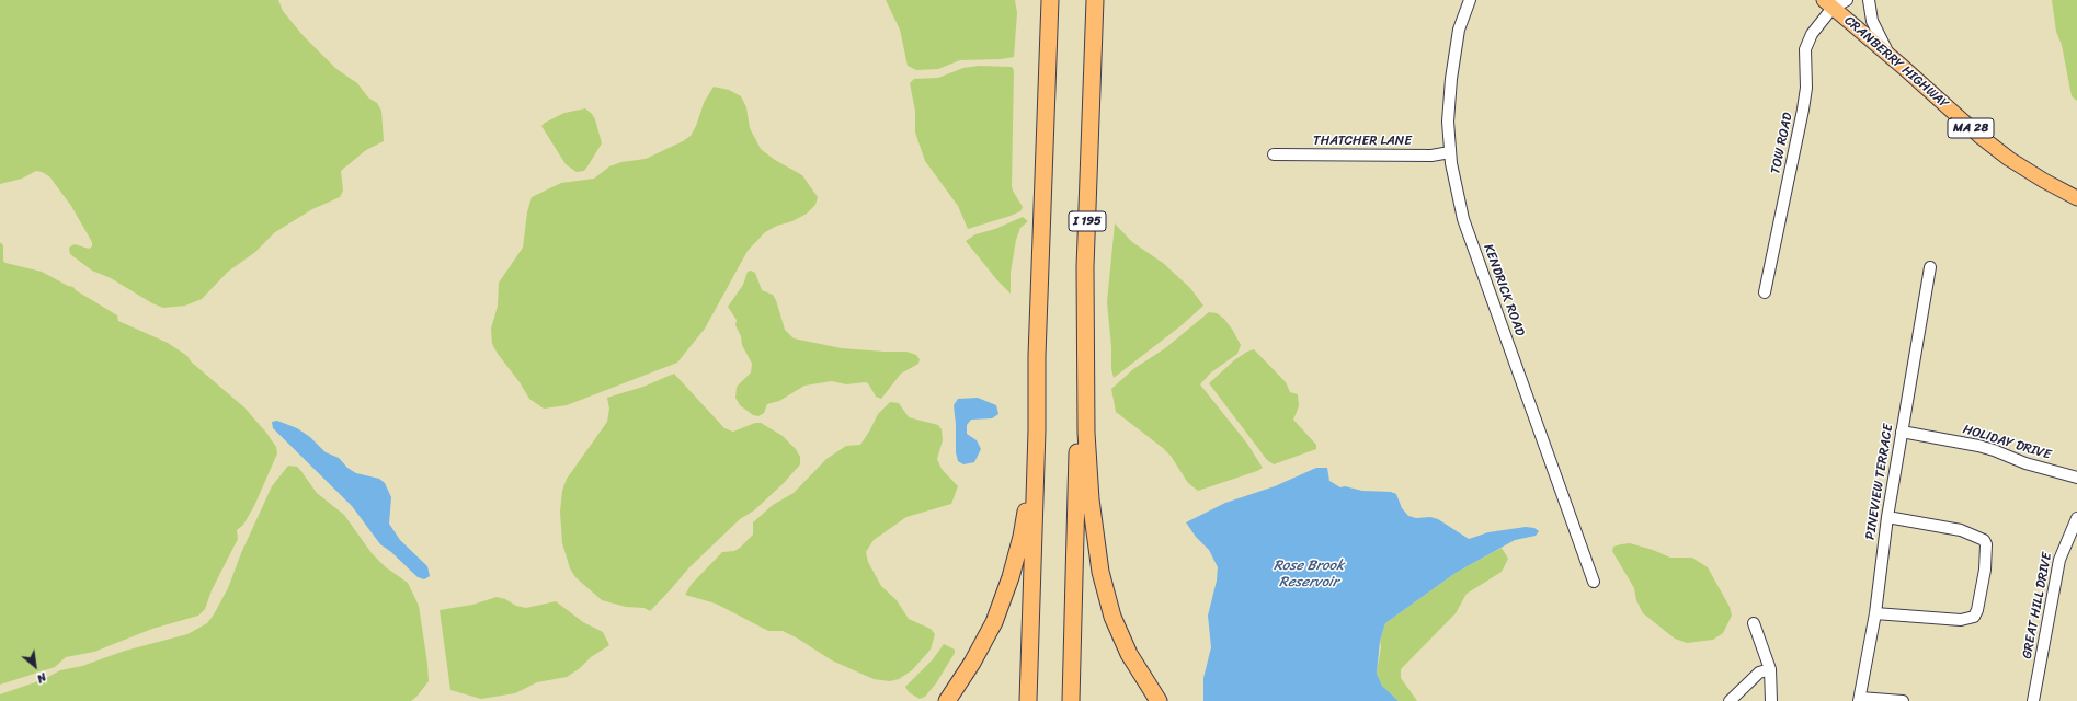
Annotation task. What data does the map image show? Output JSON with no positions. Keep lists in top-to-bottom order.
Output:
{
  "streets": {
    "highway": ["I 195"],
    "main road": ["CRANBERRY HIGHWAY", "MA 28"],
    "street": [
      "THATCHER LANE",
      "TOW ROAD",
      "KENDRICK ROAD",
      "HOLIDAY DRIVE",
      "PINEVIEW TERRACE",
      "GREAT HILL DRIVE"
    ]
  },
  "crossings": [
    ["CRANBERRY HIGHWAY", "TOW ROAD"],
    ["THATCHER LANE", "KENDRICK ROAD"],
    ["HOLIDAY DRIVE", "PINEVIEW TERRACE"]
  ],
  "water": ["Rose Brook Reservoir"],
  "north": "bottom right"
}
